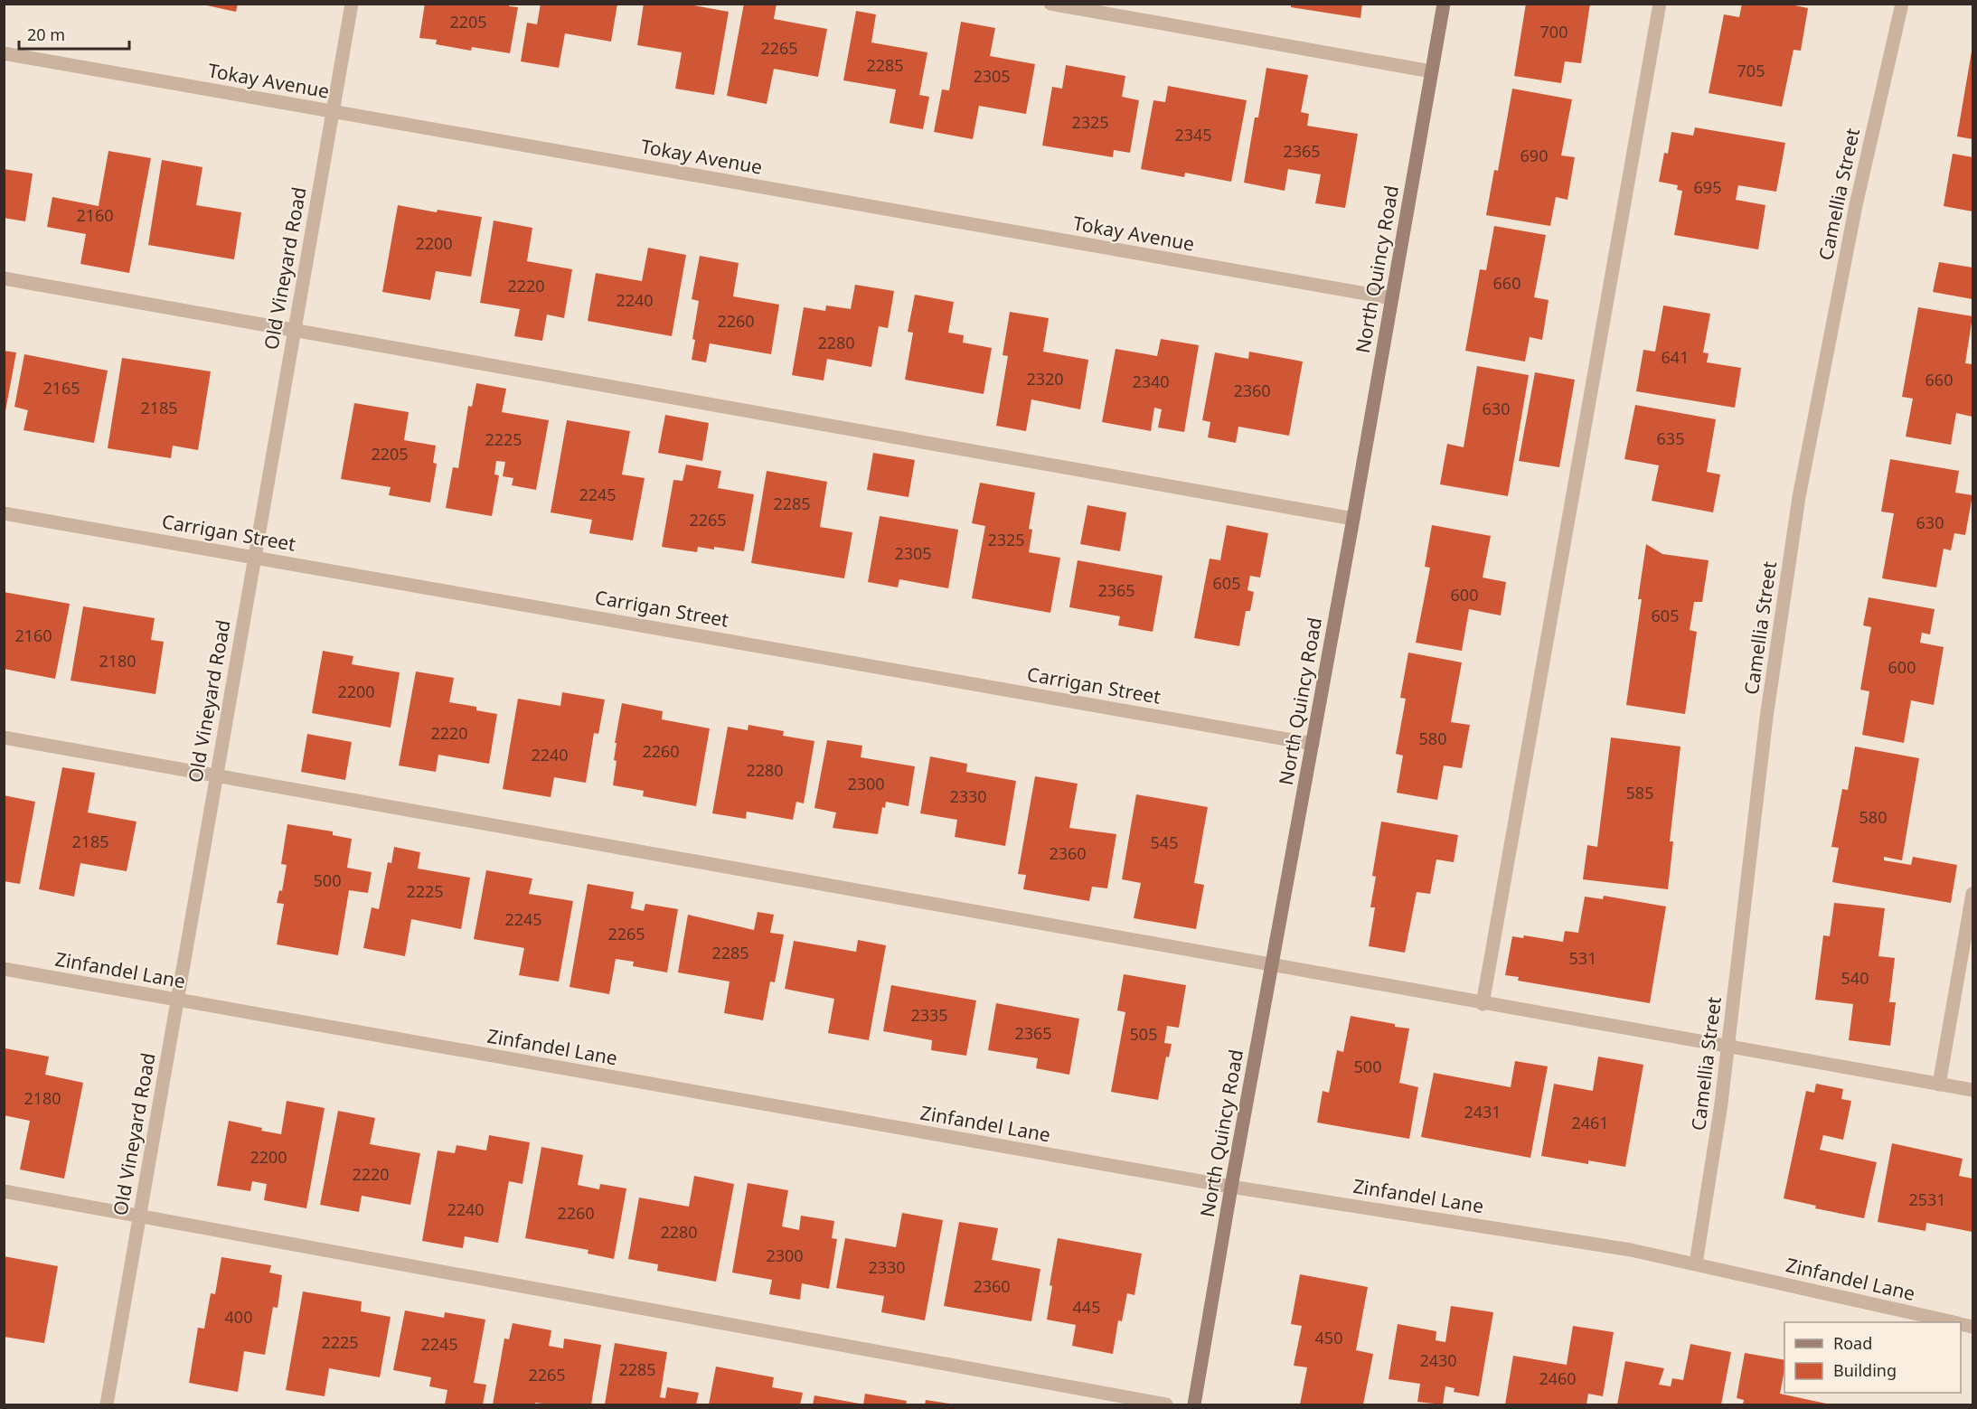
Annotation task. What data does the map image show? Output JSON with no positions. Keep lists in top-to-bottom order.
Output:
{
  "streets": {
    "street": [
      "Tokay Avenue",
      "Camellia Street",
      "Old Vineyard Road",
      "North Quincy Road",
      "Carrigan Street",
      "Zinfandel Lane"
    ]
  },
  "crossings": [
    ["Tokay Avenue", "Old Vineyard Road"],
    ["Tokay Avenue", "North Quincy Road"],
    ["Camellia Street", "Zinfandel Lane"],
    ["Old Vineyard Road", "Carrigan Street"],
    ["Old Vineyard Road", "Zinfandel Lane"],
    ["North Quincy Road", "Carrigan Street"],
    ["North Quincy Road", "Zinfandel Lane"]
  ],
  "house_numbers": [
    "2205",
    "700",
    "2265",
    "2285",
    "705",
    "2305",
    "2325",
    "2345",
    "2365",
    "690",
    "695",
    "2160",
    "2200",
    "660",
    "2220",
    "2240",
    "2260",
    "2280",
    "641",
    "2320",
    "660",
    "2340",
    "2165",
    "2360",
    "2185",
    "630",
    "635",
    "2225",
    "2205",
    "2245",
    "2285",
    "2265",
    "630",
    "2325",
    "2305",
    "605",
    "2365",
    "600",
    "605",
    "2160",
    "2180",
    "600",
    "2200",
    "2220",
    "580",
    "2260",
    "2240",
    "2280",
    "2300",
    "585",
    "2330",
    "580",
    "2185",
    "545",
    "2360",
    "500",
    "2225",
    "2245",
    "2265",
    "2285",
    "531",
    "540",
    "2335",
    "2365",
    "505",
    "500",
    "2180",
    "2431",
    "2461",
    "2200",
    "2220",
    "2531",
    "2240",
    "2260",
    "2280",
    "2300",
    "2330",
    "2360",
    "445",
    "400",
    "450",
    "2225",
    "2245",
    "2430",
    "2285",
    "2265",
    "2460"
  ],
  "legend": ["Road", "Building"],
  "scale_bar": "20 m"
}
